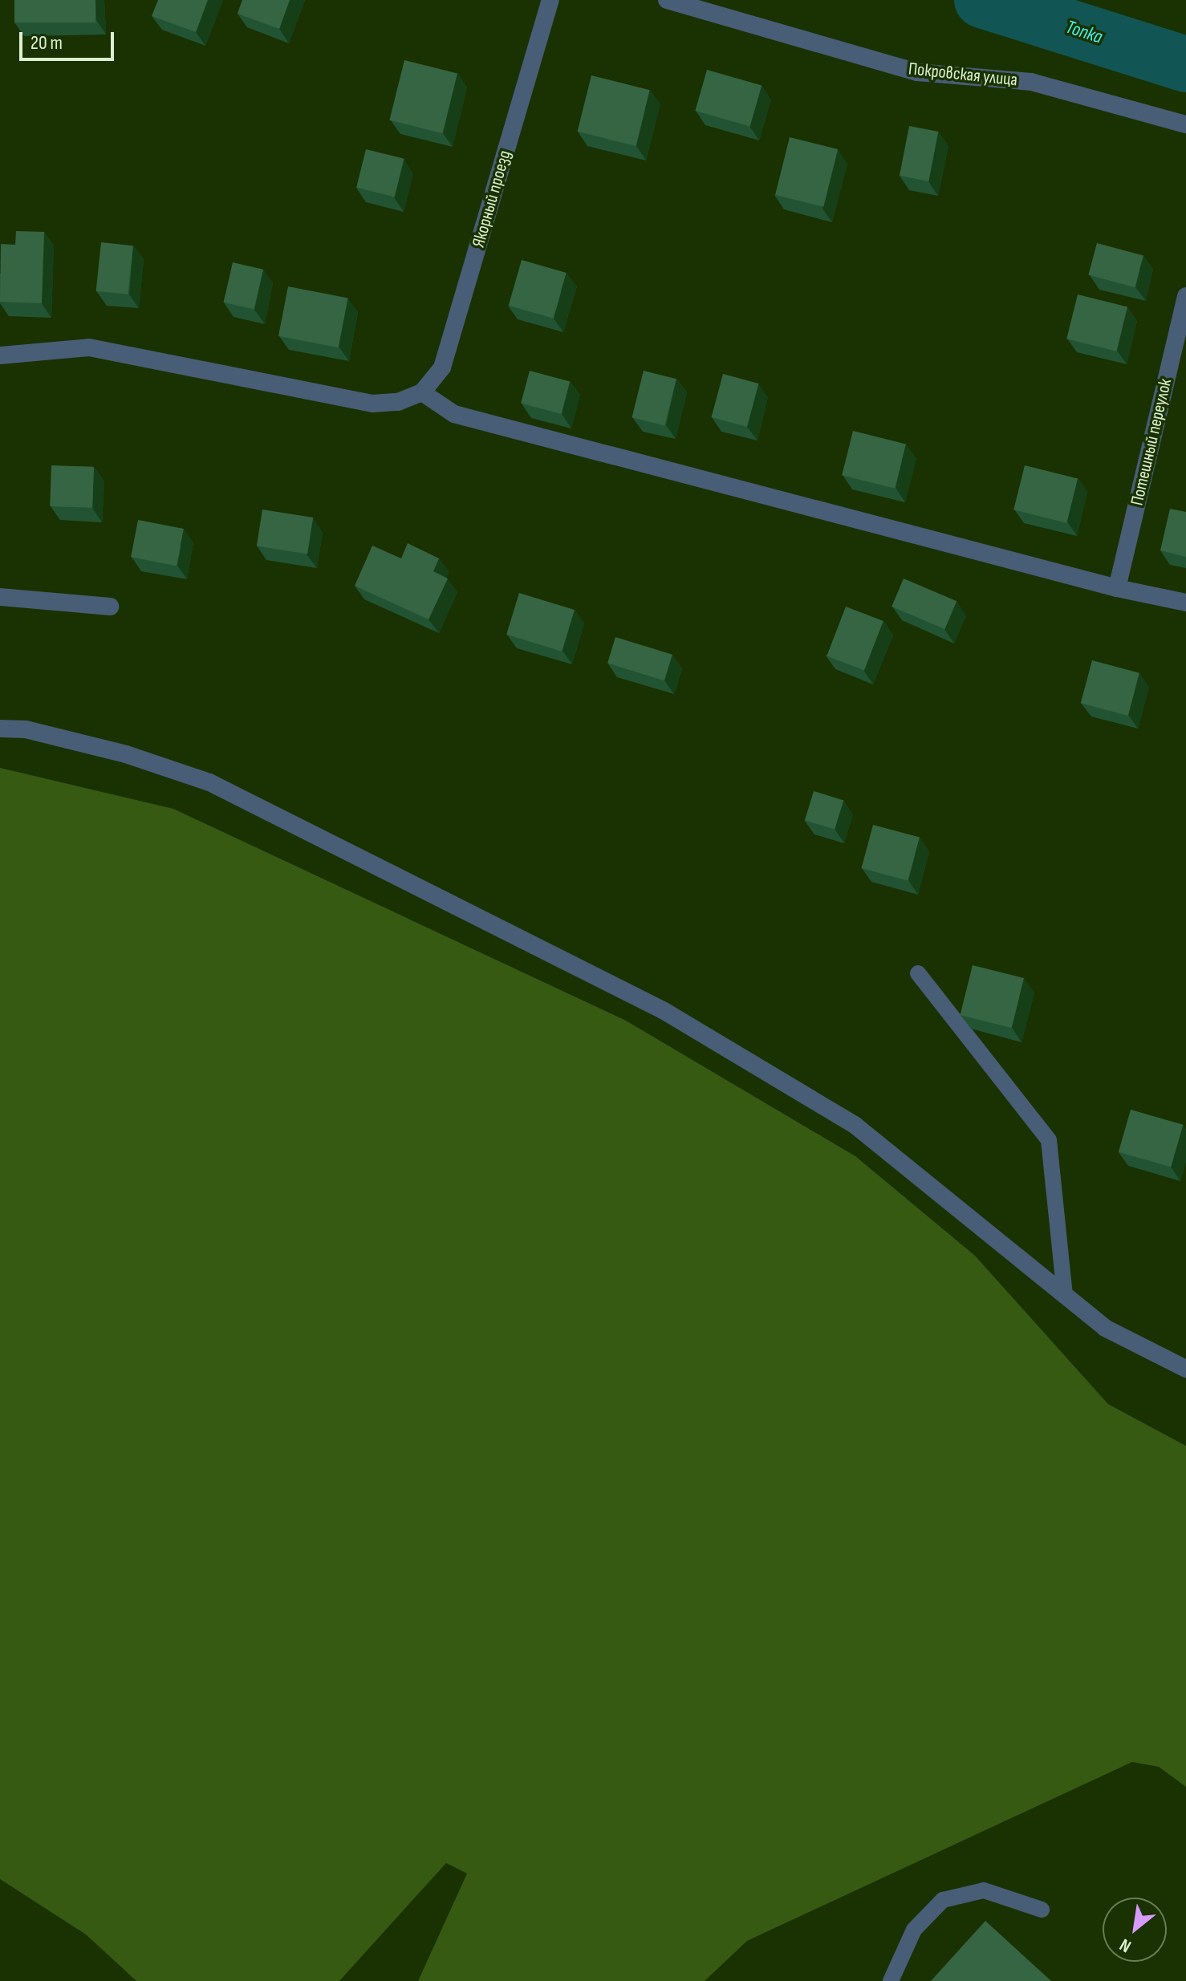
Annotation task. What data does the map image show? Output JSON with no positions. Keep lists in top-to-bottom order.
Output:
{
  "streets": {
    "street": ["Покровская улица", "Якорный проезд", "Потешный переулок"]
  },
  "water": ["Топка"],
  "scale_bar": "20 m",
  "north": "bottom left"
}
